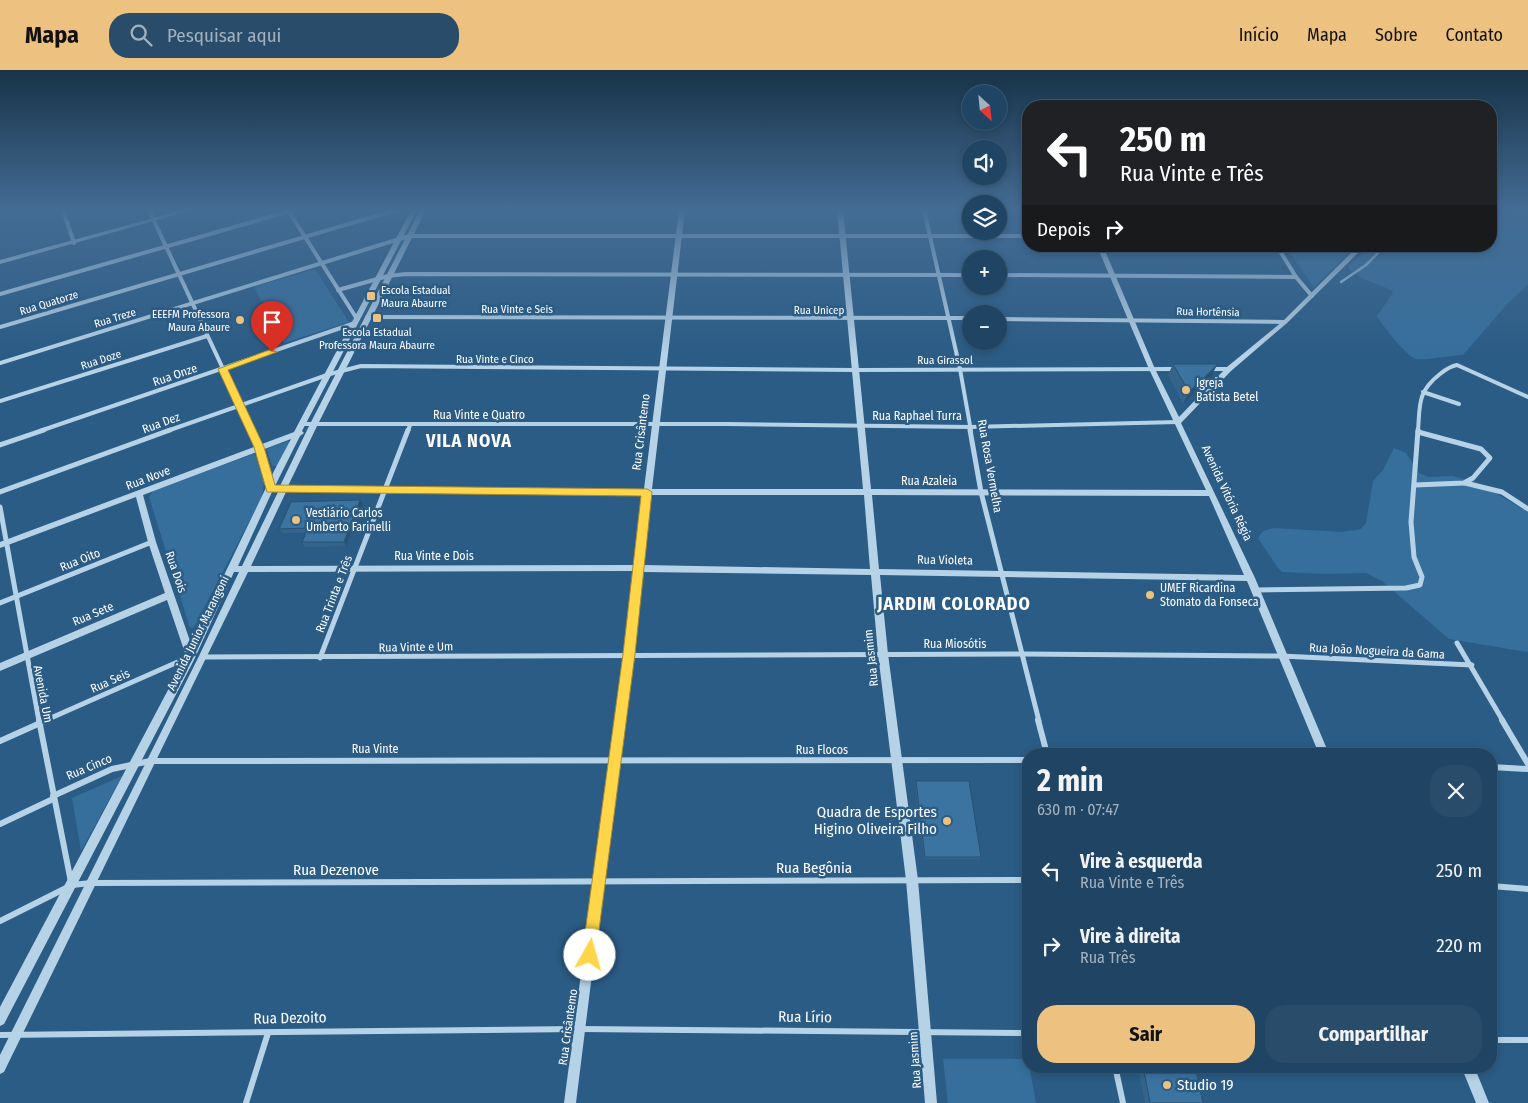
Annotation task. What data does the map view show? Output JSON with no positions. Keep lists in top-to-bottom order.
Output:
{
  "streets": {
    "street": [
      "Rua Quatorze",
      "Rua Vinte e Seis",
      "Rua Unicep",
      "Rua Hortênsia",
      "Rua Treze",
      "Rua Vinte e Cinco",
      "Rua Doze",
      "Rua Girassol",
      "Rua Onze",
      "Rua Vinte e Quatro",
      "Rua Raphael Turra",
      "Rua Dez",
      "Rua Crisântemo",
      "Rua Rosa Vermelha",
      "Rua Nove",
      "Rua Azaleia",
      "Avenida Vitória Régia",
      "Rua Vinte e Dois",
      "Rua Oito",
      "Rua Violeta",
      "Rua Dois",
      "Rua Trinta e Três",
      "Rua Sete",
      "Avenida Junior Marangoni",
      "Rua Miosótis",
      "Rua Vinte e Um",
      "Rua João Nogueira da Gama",
      "Rua Jasmim",
      "Rua Seis",
      "Avenida Um",
      "Rua Vinte",
      "Rua Flocos",
      "Rua Cinco",
      "Rua Begônia",
      "Rua Dezenove",
      "Rua Lírio",
      "Rua Dezoito"
    ]
  },
  "crossings": [
    ["Rua Vinte e Seis", "Rua Unicep"],
    ["Rua Vinte e Seis", "Rua Crisântemo"],
    ["Rua Vinte e Seis", "Avenida Junior Marangoni"],
    ["Rua Unicep", "Rua Crisântemo"],
    ["Rua Unicep", "Rua Rosa Vermelha"],
    ["Rua Unicep", "Rua Jasmim"],
    ["Rua Hortênsia", "Avenida Vitória Régia"],
    ["Rua Vinte e Cinco", "Rua Girassol"],
    ["Rua Vinte e Cinco", "Rua Dez"],
    ["Rua Vinte e Cinco", "Rua Crisântemo"],
    ["Rua Vinte e Cinco", "Avenida Junior Marangoni"],
    ["Rua Girassol", "Rua Crisântemo"],
    ["Rua Girassol", "Rua Rosa Vermelha"],
    ["Rua Girassol", "Avenida Vitória Régia"],
    ["Rua Girassol", "Rua Jasmim"],
    ["Rua Onze", "Avenida Junior Marangoni"],
    ["Rua Vinte e Quatro", "Rua Raphael Turra"],
    ["Rua Vinte e Quatro", "Rua Crisântemo"],
    ["Rua Vinte e Quatro", "Rua Nove"],
    ["Rua Vinte e Quatro", "Rua Trinta e Três"],
    ["Rua Vinte e Quatro", "Avenida Junior Marangoni"],
    ["Rua Raphael Turra", "Rua Crisântemo"],
    ["Rua Raphael Turra", "Rua Rosa Vermelha"],
    ["Rua Raphael Turra", "Avenida Vitória Régia"],
    ["Rua Raphael Turra", "Rua Jasmim"],
    ["Rua Dez", "Avenida Junior Marangoni"],
    ["Rua Crisântemo", "Rua Azaleia"],
    ["Rua Crisântemo", "Rua Vinte e Dois"],
    ["Rua Crisântemo", "Rua Violeta"],
    ["Rua Crisântemo", "Rua Miosótis"],
    ["Rua Crisântemo", "Rua Vinte e Um"],
    ["Rua Crisântemo", "Rua Vinte"],
    ["Rua Crisântemo", "Rua Flocos"],
    ["Rua Crisântemo", "Rua Begônia"],
    ["Rua Crisântemo", "Rua Dezenove"],
    ["Rua Crisântemo", "Rua Lírio"],
    ["Rua Crisântemo", "Rua Dezoito"],
    ["Rua Rosa Vermelha", "Rua Azaleia"],
    ["Rua Rosa Vermelha", "Rua Violeta"],
    ["Rua Rosa Vermelha", "Rua Miosótis"],
    ["Rua Nove", "Rua Dois"],
    ["Rua Nove", "Avenida Junior Marangoni"],
    ["Rua Nove", "Avenida Um"],
    ["Rua Azaleia", "Avenida Vitória Régia"],
    ["Rua Azaleia", "Rua Trinta e Três"],
    ["Rua Azaleia", "Avenida Junior Marangoni"],
    ["Rua Azaleia", "Rua Jasmim"],
    ["Avenida Vitória Régia", "Rua Violeta"],
    ["Avenida Vitória Régia", "Rua Miosótis"],
    ["Avenida Vitória Régia", "Rua João Nogueira da Gama"],
    ["Rua Vinte e Dois", "Rua Violeta"],
    ["Rua Vinte e Dois", "Rua Trinta e Três"],
    ["Rua Vinte e Dois", "Avenida Junior Marangoni"],
    ["Rua Oito", "Rua Dois"],
    ["Rua Oito", "Avenida Um"],
    ["Rua Violeta", "Rua Jasmim"],
    ["Rua Dois", "Rua Sete"],
    ["Rua Dois", "Avenida Junior Marangoni"],
    ["Rua Dois", "Rua Seis"],
    ["Rua Trinta e Três", "Rua Vinte e Um"],
    ["Rua Sete", "Avenida Um"],
    ["Avenida Junior Marangoni", "Rua Vinte e Um"],
    ["Avenida Junior Marangoni", "Rua Seis"],
    ["Avenida Junior Marangoni", "Avenida Um"],
    ["Avenida Junior Marangoni", "Rua Vinte"],
    ["Avenida Junior Marangoni", "Rua Cinco"],
    ["Avenida Junior Marangoni", "Rua Dezenove"],
    ["Avenida Junior Marangoni", "Rua Dezoito"],
    ["Rua Miosótis", "Rua Vinte e Um"],
    ["Rua Miosótis", "Rua João Nogueira da Gama"],
    ["Rua Miosótis", "Rua Jasmim"],
    ["Rua Jasmim", "Rua Flocos"],
    ["Rua Jasmim", "Rua Begônia"],
    ["Rua Jasmim", "Rua Lírio"],
    ["Rua Seis", "Avenida Um"],
    ["Avenida Um", "Rua Cinco"],
    ["Avenida Um", "Rua Dezenove"],
    ["Rua Vinte", "Rua Flocos"],
    ["Rua Vinte", "Rua Cinco"],
    ["Rua Begônia", "Rua Dezenove"],
    ["Rua Lírio", "Rua Dezoito"]
  ],
  "districts": ["VILA NOVA", "JARDIM COLORADO"],
  "places": {
    "transit": ["Escola Estadual Maura Abaurre", "Escola Estadual Professora Maura Abaurre"],
    "other": [
      "EEEFM Professora Maura Abaure",
      "Igreja Batista Betel",
      "Vestiário Carlos Umberto Farinelli",
      "UMEF Ricardina Stomato da Fonseca",
      "Quadra de Esportes Higino Oliveira Filho",
      "Studio 19"
    ]
  },
  "north": "bottom right",
  "page": {
    "header": "Mapa",
    "search": "Pesquisar aqui",
    "nav": [
      "Início",
      "Mapa",
      "Sobre",
      "Contato"
    ],
    "map_buttons": ["+", "−"],
    "turn": ["250 m", "Rua Vinte e Três"],
    "then": "Depois",
    "heading": ["2 min", "630 m · 07:47"],
    "list": [
      {
        "name": "Vire à esquerda",
        "note": "Rua Vinte e Três",
        "value": "250 m"
      },
      {
        "name": "Vire à direita",
        "note": "Rua Três",
        "value": "220 m"
      }
    ],
    "buttons": ["Sair", "Compartilhar"]
  }
}
